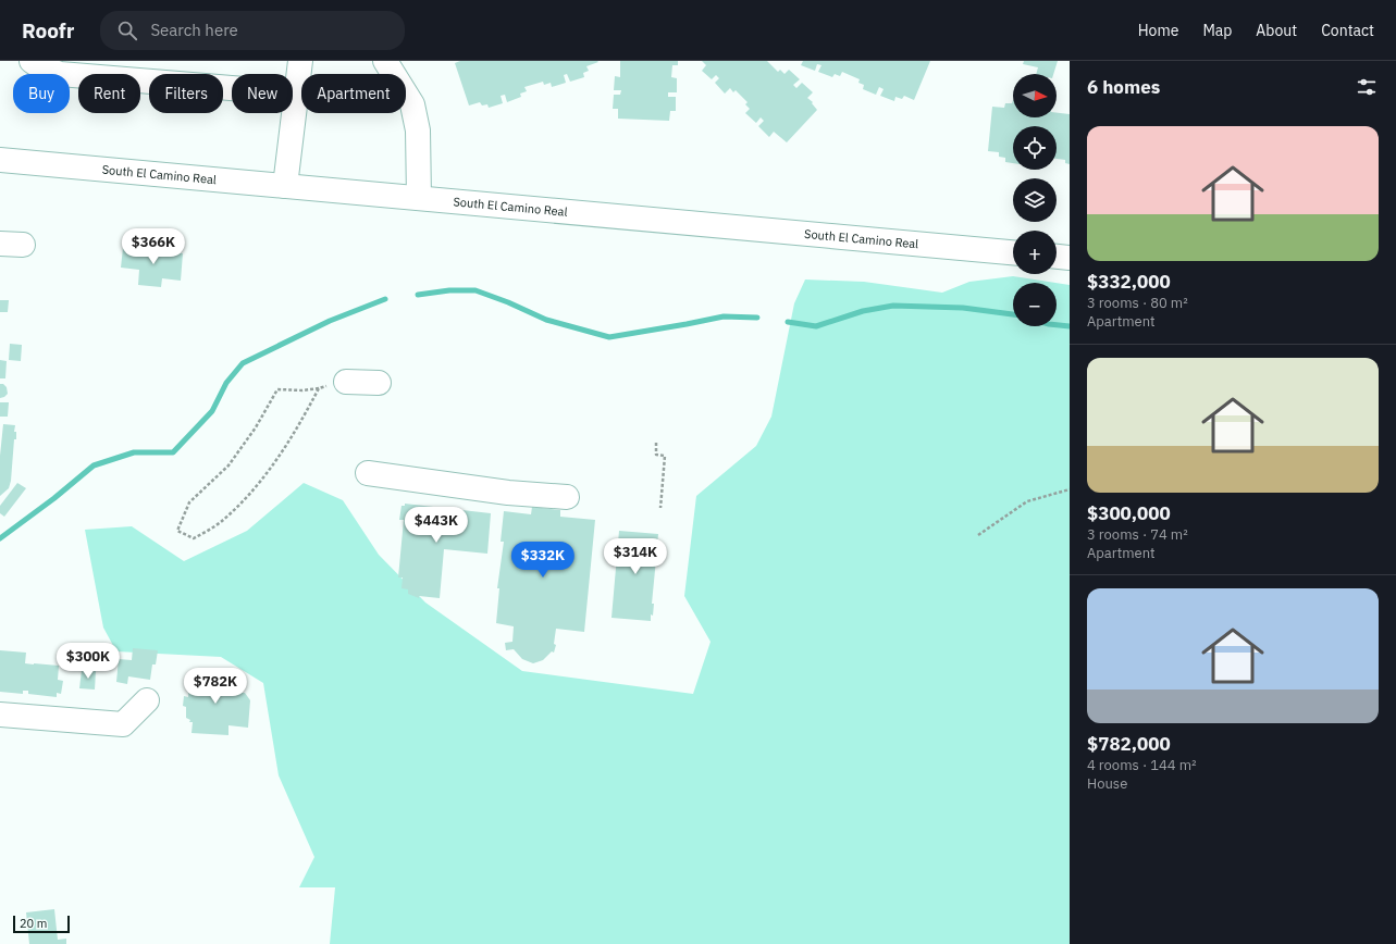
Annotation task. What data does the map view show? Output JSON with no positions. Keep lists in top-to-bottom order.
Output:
{
  "streets": {
    "main road": ["South El Camino Real"]
  },
  "scale_bar": "20 m",
  "north": "right",
  "page": {
    "header": "Roofr",
    "search": "Search here",
    "nav": [
      "Home",
      "Map",
      "About",
      "Contact"
    ],
    "heading": "6 homes",
    "map_buttons": ["+", "−"],
    "chip": [
      "Buy",
      "Rent",
      "Filters",
      "New",
      "Apartment"
    ],
    "list": [
      {
        "name": "$332,000",
        "note": "3 rooms · 80 m² · Apartment"
      },
      {
        "name": "$300,000",
        "note": "3 rooms · 74 m² · Apartment"
      },
      {
        "name": "$782,000",
        "note": "4 rooms · 144 m² · House"
      }
    ],
    "price": [
      "$366K",
      "$443K",
      "$314K",
      "$332K",
      "$300K",
      "$782K"
    ],
    "scale": "20 m"
  }
}
